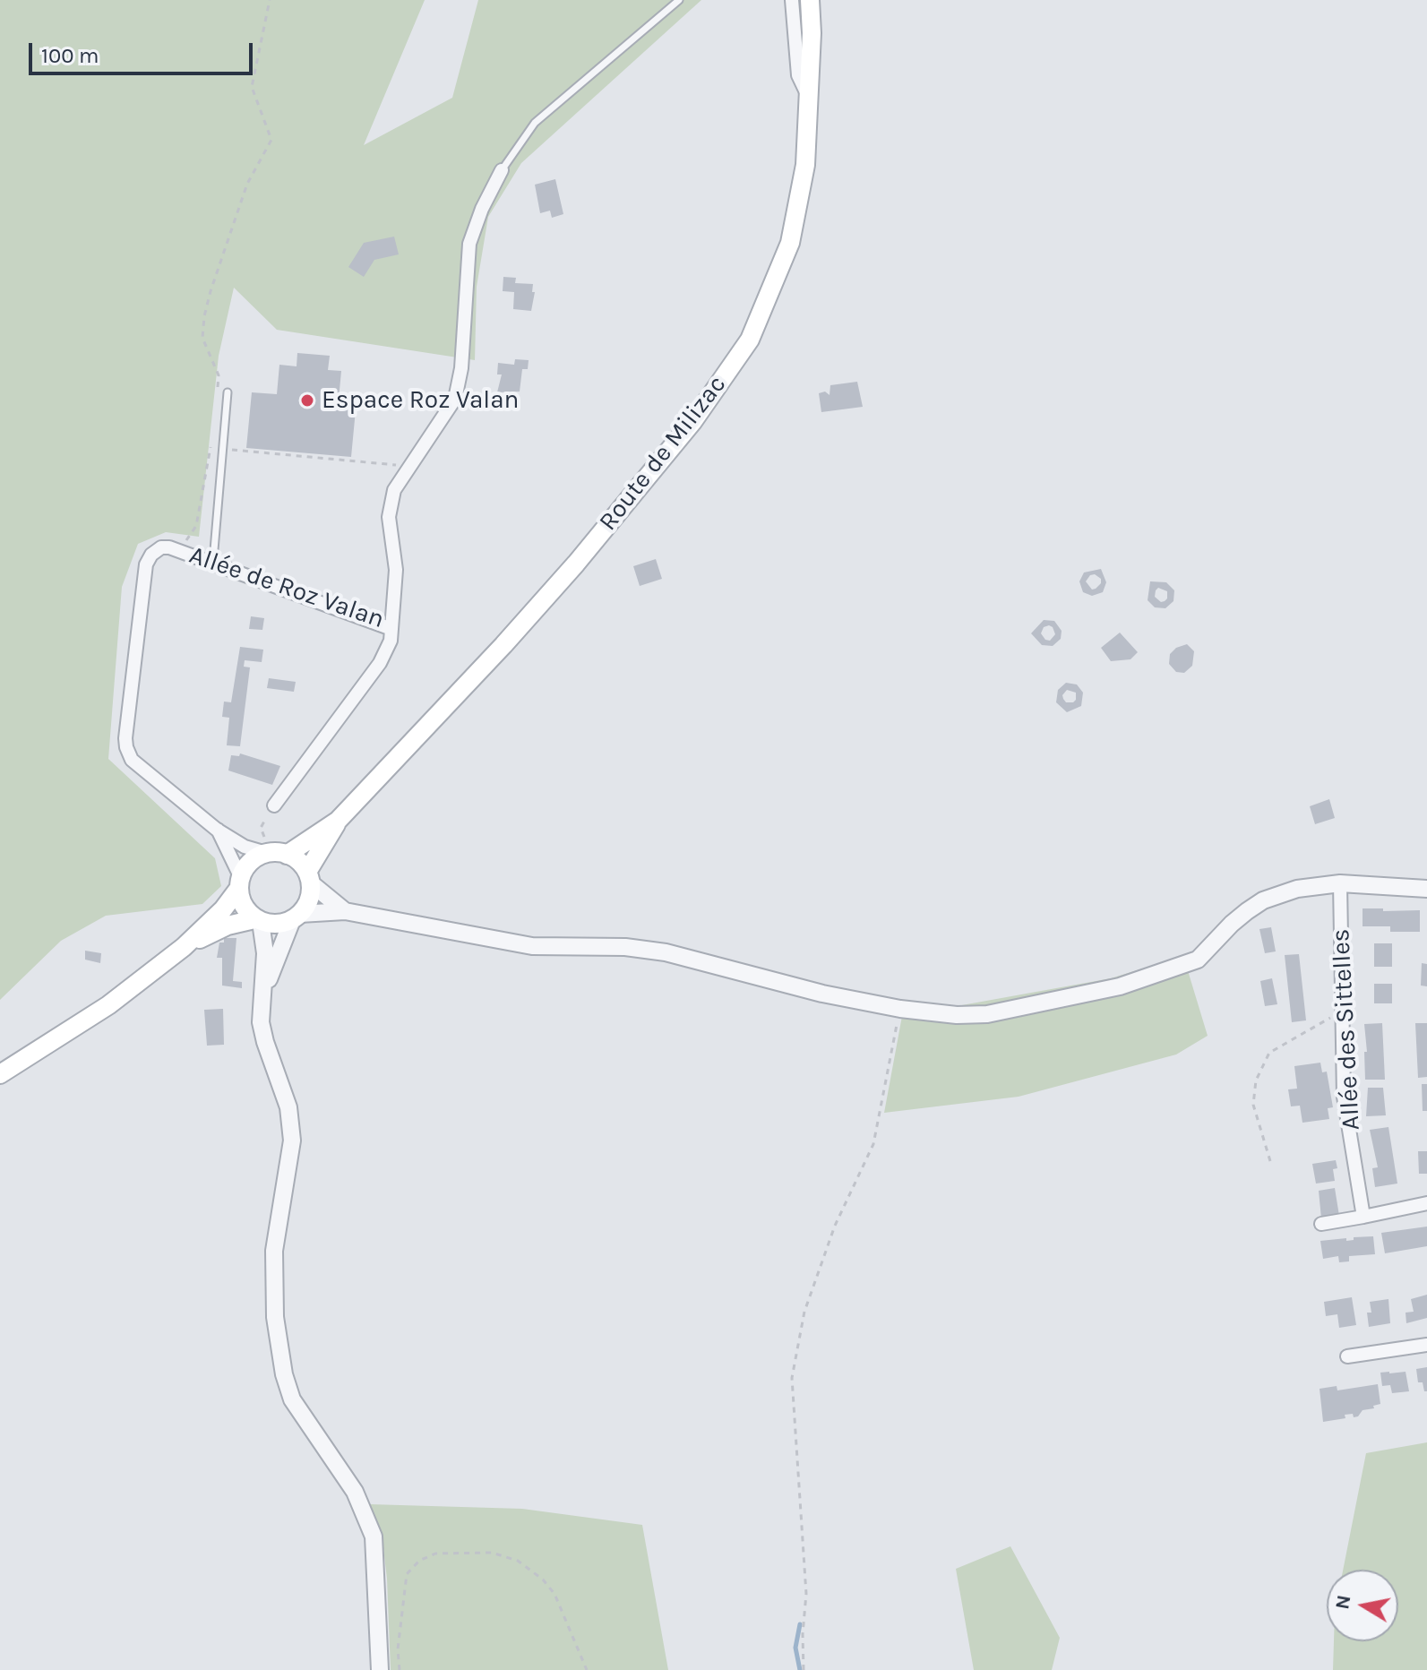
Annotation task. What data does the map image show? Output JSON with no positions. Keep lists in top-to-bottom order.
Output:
{
  "streets": {
    "main road": ["Route de Milizac"],
    "street": ["Allée de Roz Valan", "Allée des Sittelles"]
  },
  "crossings": [
    ["Route de Milizac", "Allée de Roz Valan"]
  ],
  "places": ["Espace Roz Valan"],
  "scale_bar": "100 m",
  "north": "left"
}
